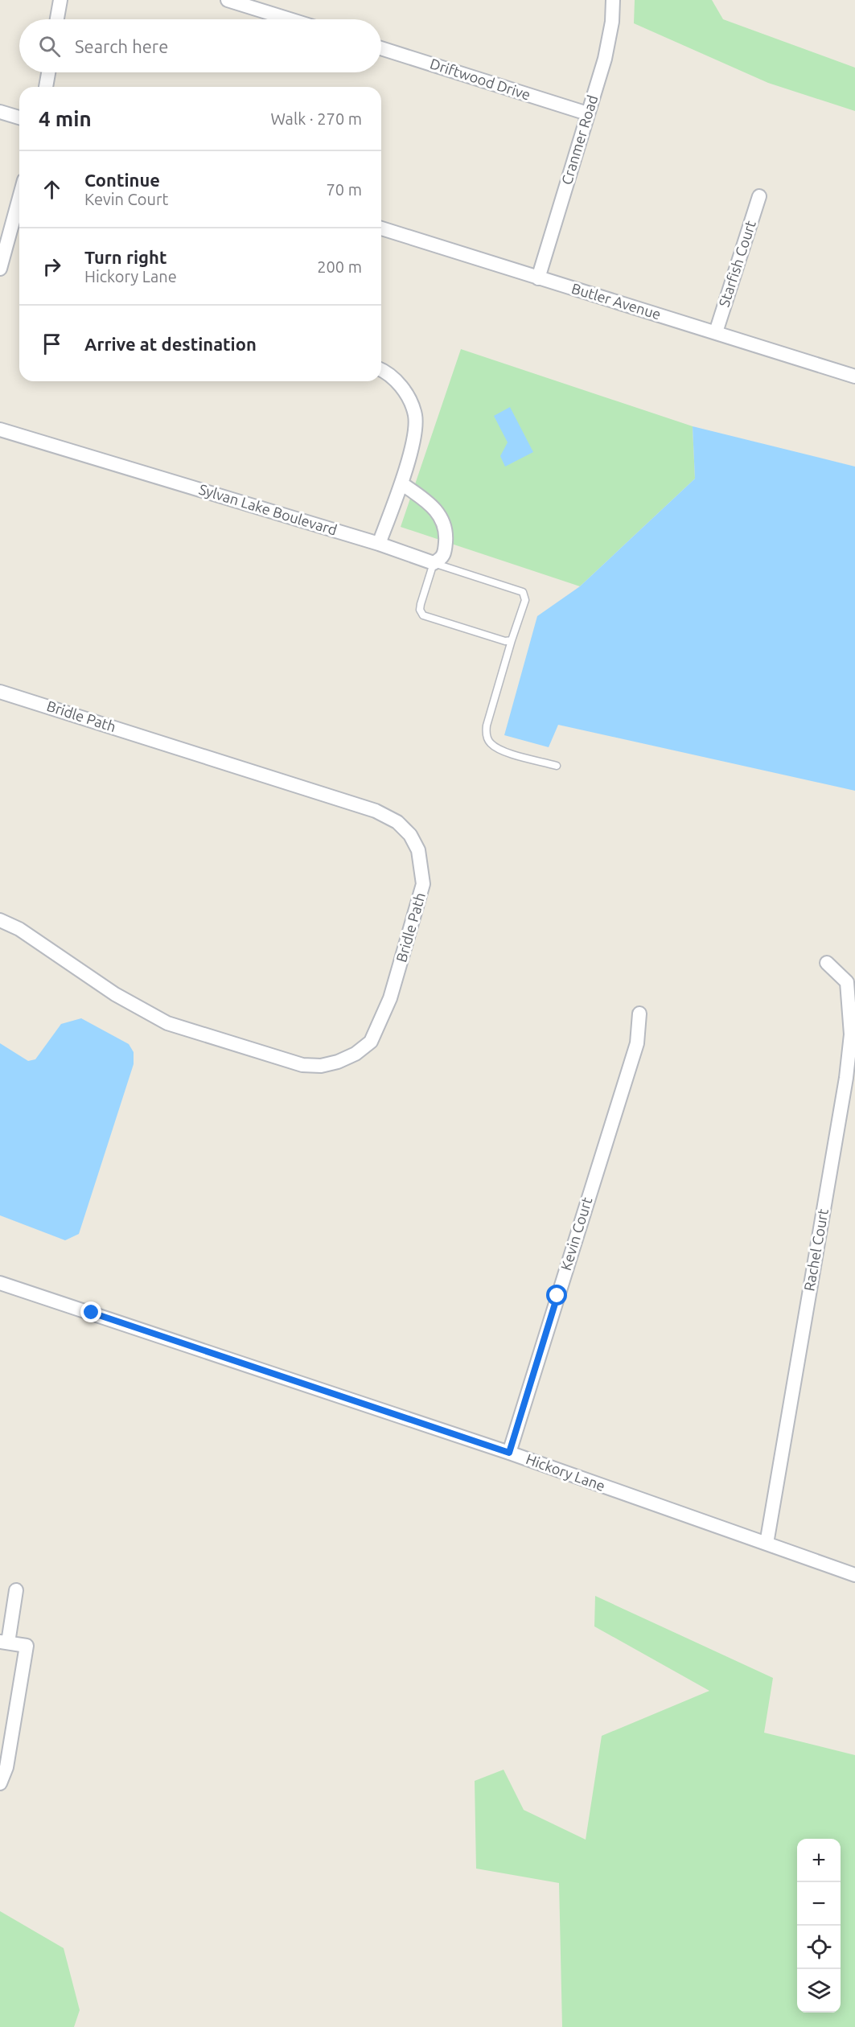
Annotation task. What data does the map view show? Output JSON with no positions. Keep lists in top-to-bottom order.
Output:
{
  "streets": {
    "street": [
      "Driftwood Drive",
      "Cranmer Road",
      "Starfish Court",
      "Butler Avenue",
      "Sylvan Lake Boulevard",
      "Bridle Path",
      "Kevin Court",
      "Rachel Court",
      "Hickory Lane"
    ]
  },
  "crossings": [
    ["Driftwood Drive", "Cranmer Road"],
    ["Cranmer Road", "Butler Avenue"],
    ["Starfish Court", "Butler Avenue"],
    ["Kevin Court", "Hickory Lane"],
    ["Rachel Court", "Hickory Lane"]
  ],
  "page": {
    "search": "Search here",
    "heading": ["4 min", "Walk · 270 m"],
    "list": [
      ["Continue", "Kevin Court", "70 m"],
      ["Turn right", "Hickory Lane", "200 m"],
      "Arrive at destination"
    ],
    "map_buttons": ["+", "−"]
  }
}
